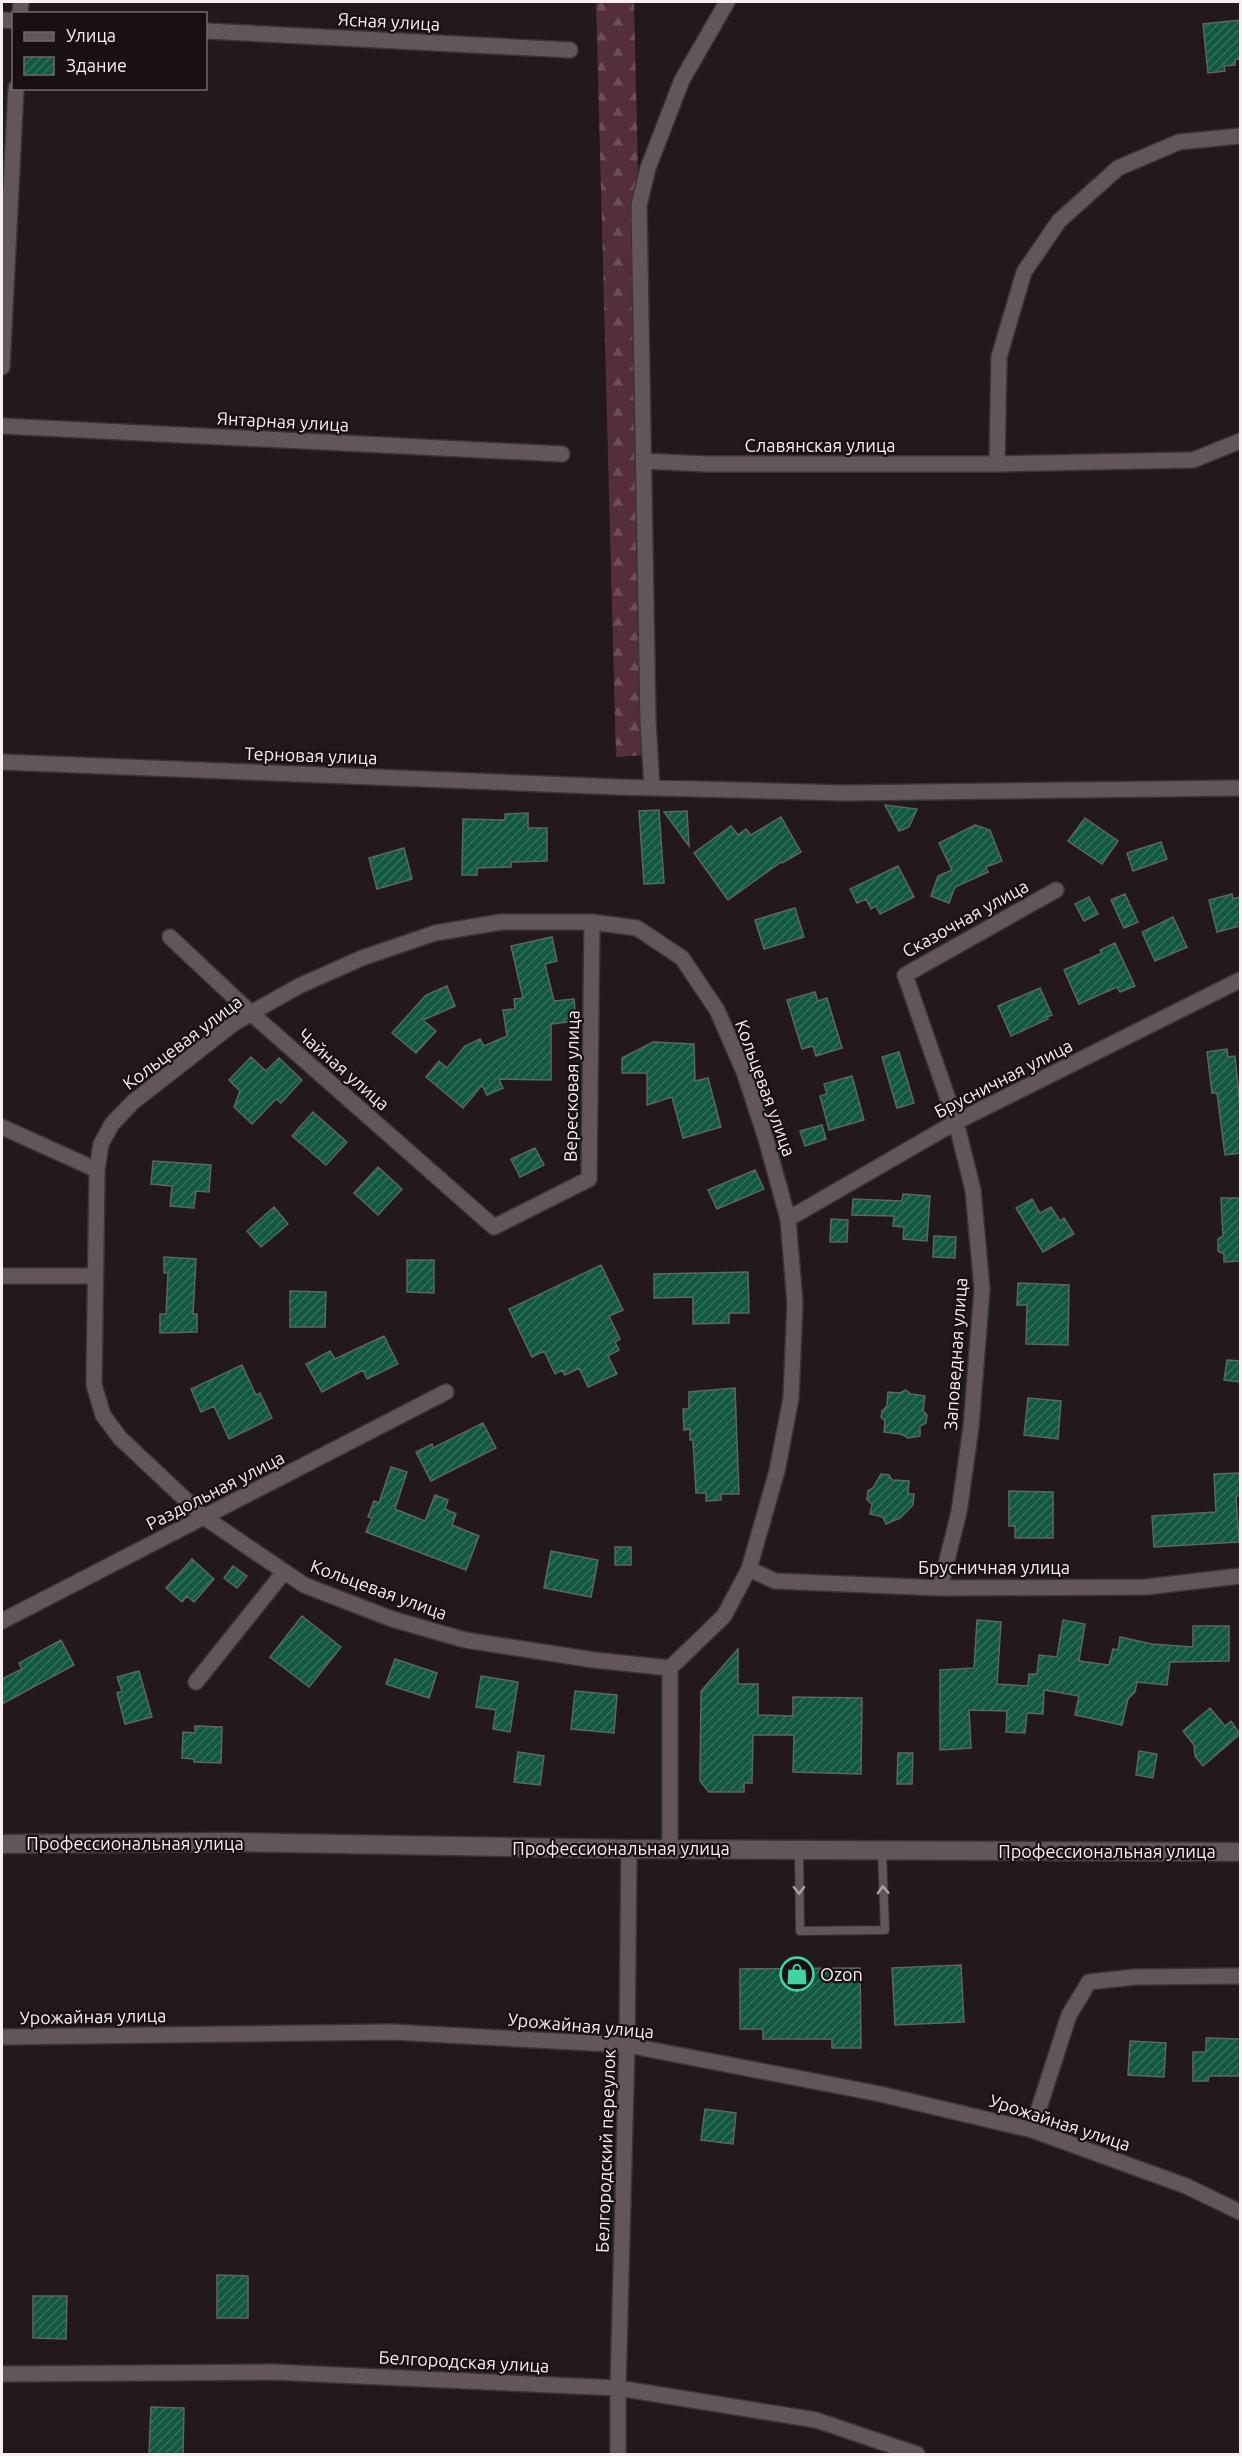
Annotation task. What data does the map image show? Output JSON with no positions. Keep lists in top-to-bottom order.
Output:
{
  "streets": {
    "street": [
      "Ясная улица",
      "Янтарная улица",
      "Славянская улица",
      "Терновая улица",
      "Сказочная улица",
      "Кольцевая улица",
      "Чайная улица",
      "Брусничная улица",
      "Вересковая улица",
      "Заповедная улица",
      "Раздольная улица",
      "Профессиональная улица",
      "Урожайная улица",
      "Белгородский переулок",
      "Белгородская улица"
    ]
  },
  "crossings": [
    ["Сказочная улица", "Брусничная улица"],
    ["Сказочная улица", "Заповедная улица"],
    ["Кольцевая улица", "Чайная улица"],
    ["Кольцевая улица", "Брусничная улица"],
    ["Кольцевая улица", "Вересковая улица"],
    ["Кольцевая улица", "Раздольная улица"],
    ["Чайная улица", "Вересковая улица"],
    ["Брусничная улица", "Заповедная улица"],
    ["Профессиональная улица", "Белгородский переулок"],
    ["Урожайная улица", "Белгородский переулок"],
    ["Белгородский переулок", "Белгородская улица"]
  ],
  "places": {
    "shop": ["Ozon"]
  },
  "legend": ["Улица", "Здание"]
}
